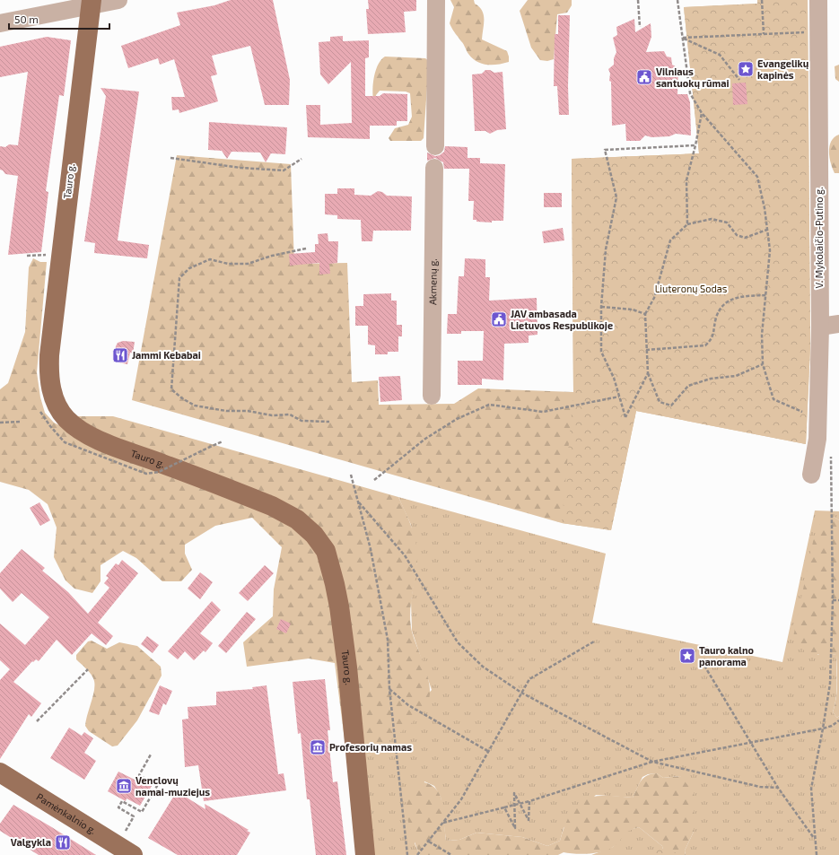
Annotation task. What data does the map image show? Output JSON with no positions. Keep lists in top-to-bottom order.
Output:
{
  "streets": {
    "main road": ["Tauro g.", "Pamėnkalnio g."],
    "street": ["V. Mykolaičio-Putino g.", "Akmenų g."]
  },
  "parks": ["Liuteronų Sodas"],
  "places": {
    "place": ["Evangelikų kapinės", "Tauro kalno panorama"],
    "public building": ["Vilniaus santuokų rūmai", "JAV ambasada Lietuvos Respublikoje"],
    "restaurant": ["Jammi Kebabai", "Valgykla"],
    "museum": ["Profesorių namas", "Venclovų namai-muziejus"]
  },
  "scale_bar": "50 m"
}
